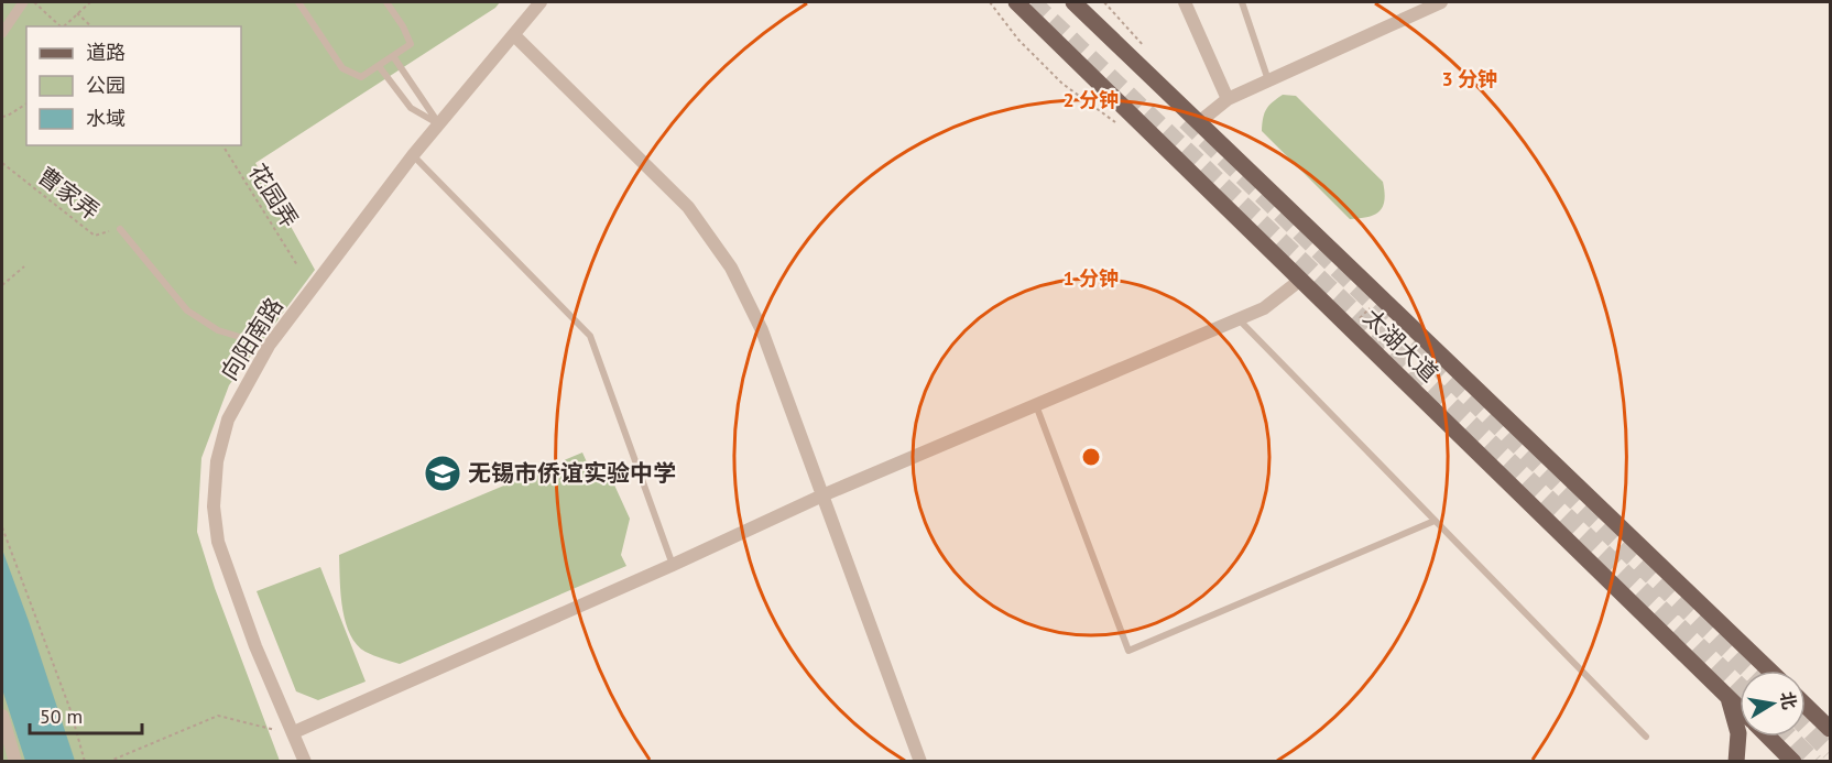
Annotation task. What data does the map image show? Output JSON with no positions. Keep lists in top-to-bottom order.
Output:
{
  "streets": {
    "main road": ["太湖大道"],
    "street": ["向阳南路"],
    "path": ["曹家弄", "花园弄"]
  },
  "places": {
    "school or university": ["无锡市侨谊实验中学"]
  },
  "legend": ["道路", "公园", "水域"],
  "scale_bar": "50 m",
  "north": "right",
  "rings": ["3 分钟", "2 分钟", "1 分钟"]
}
